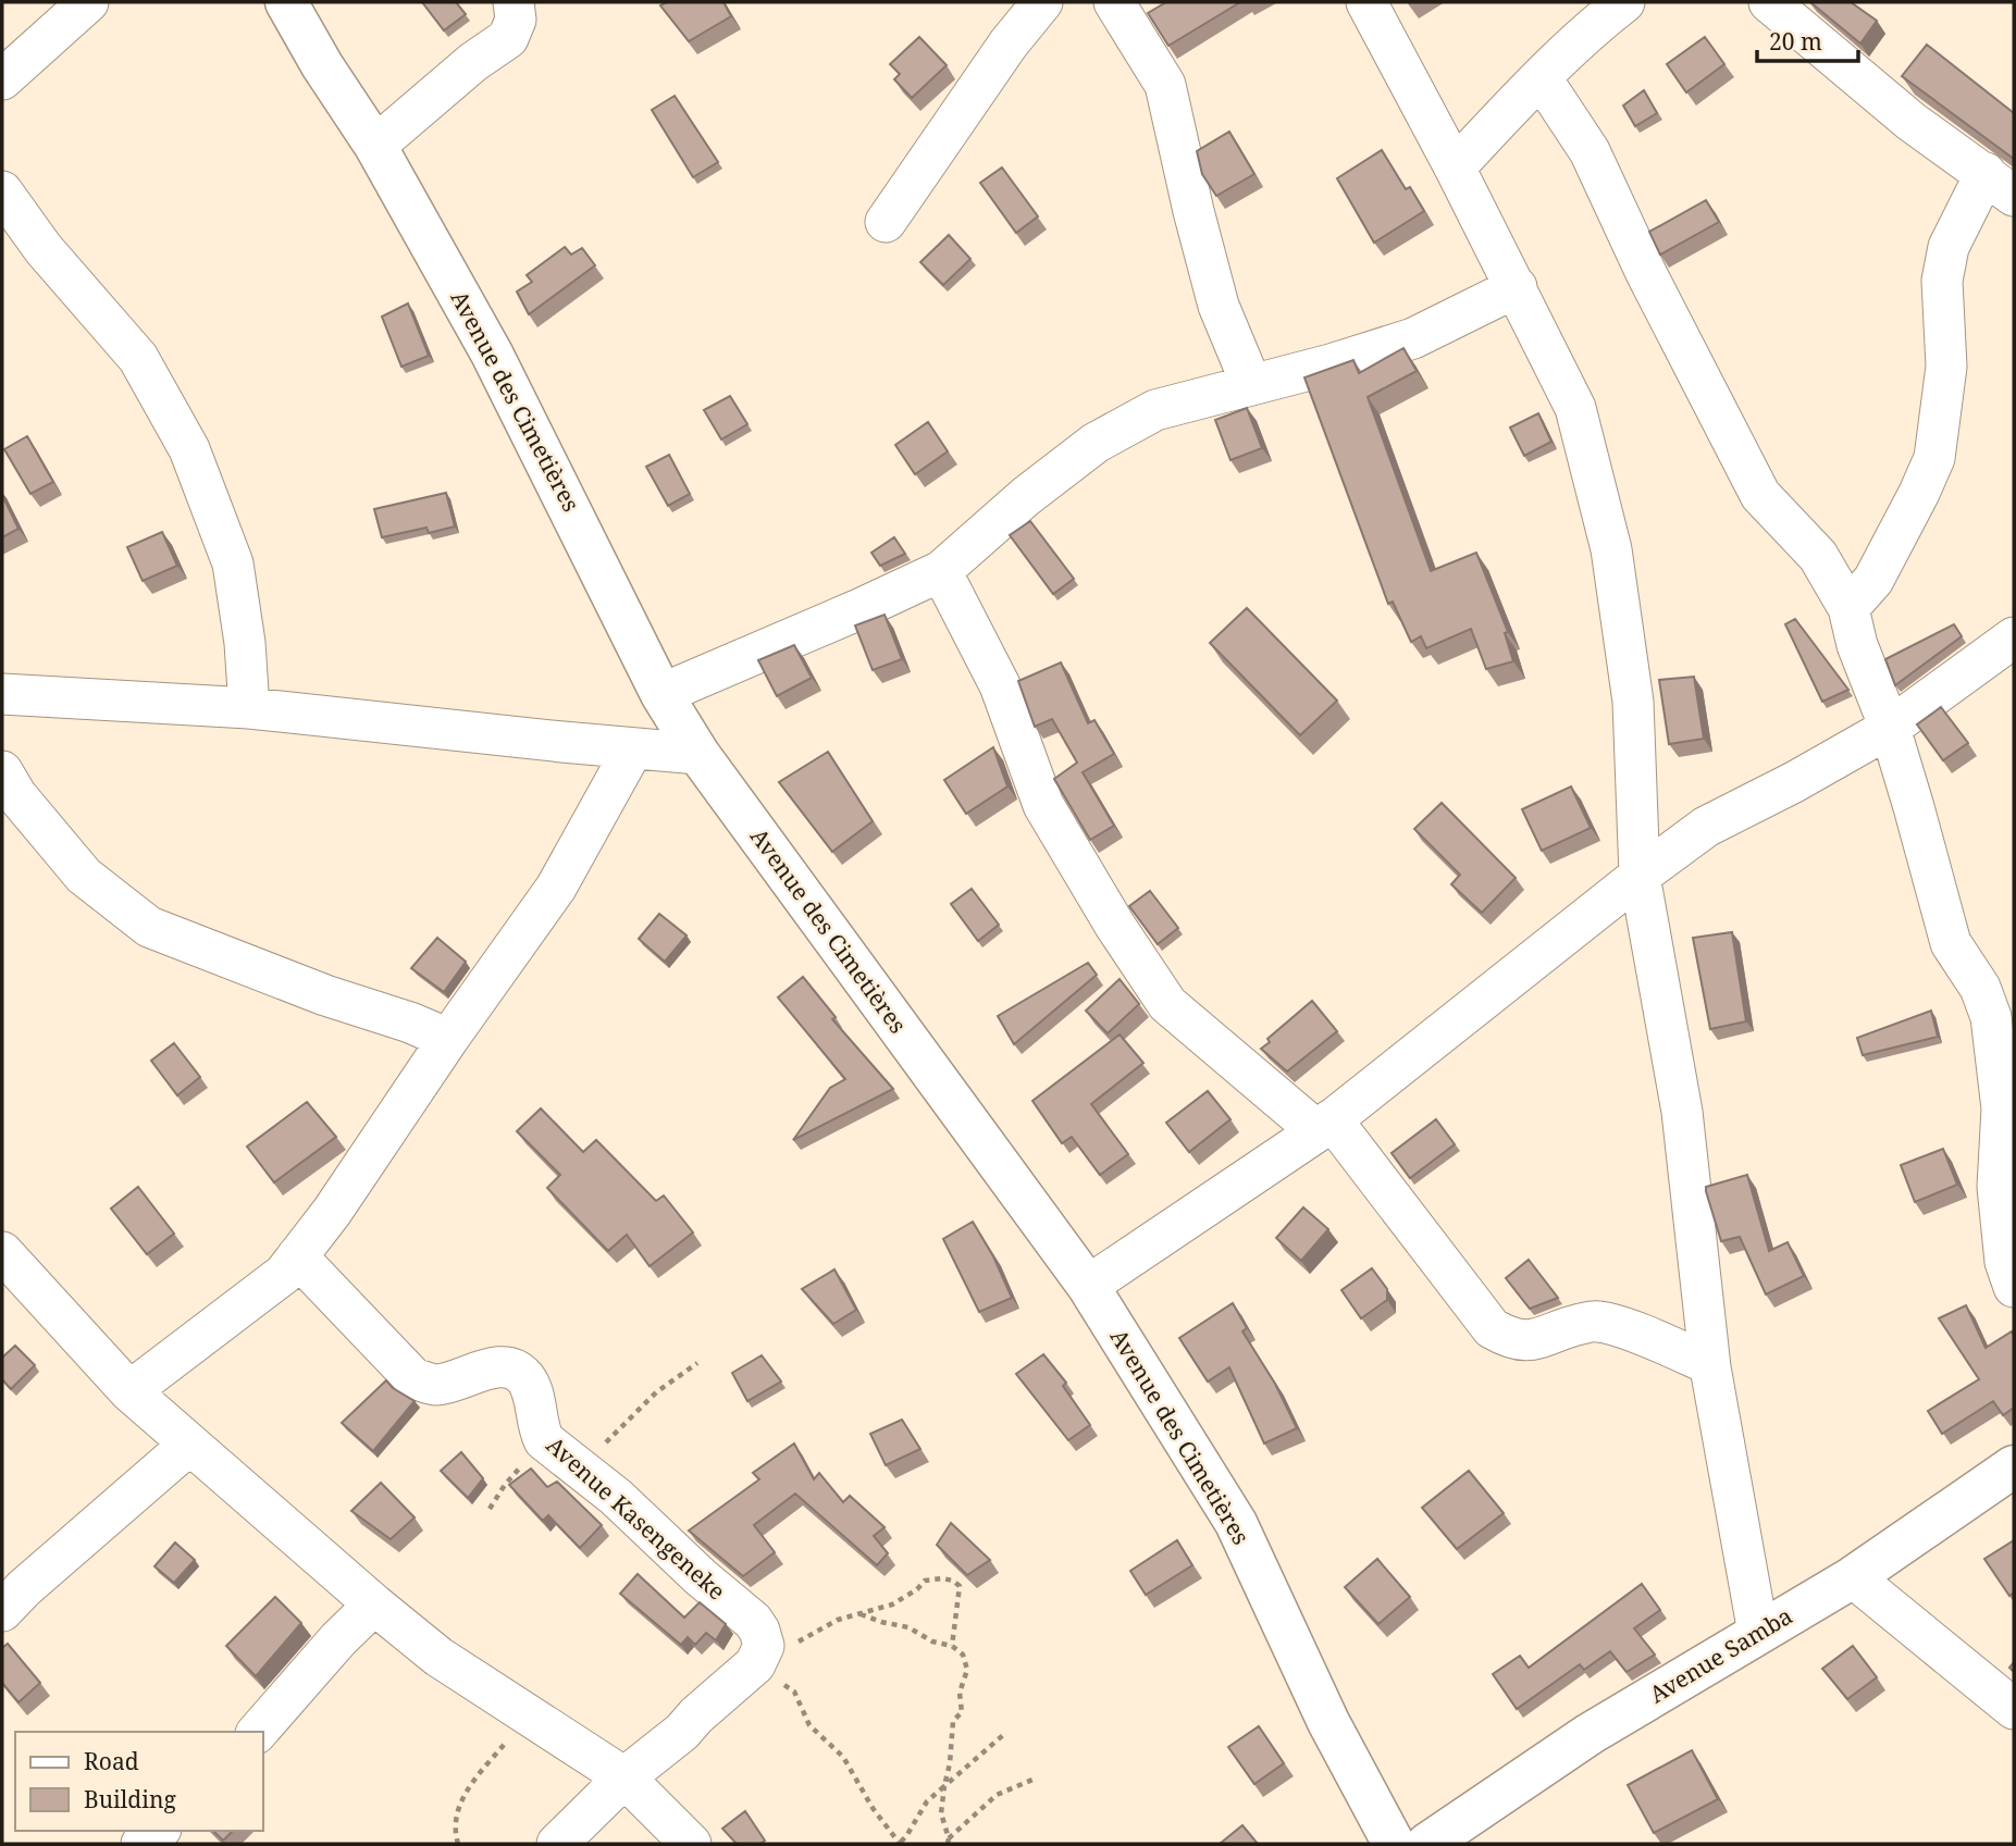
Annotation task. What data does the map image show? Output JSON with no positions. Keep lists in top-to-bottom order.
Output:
{
  "streets": {
    "street": ["Avenue des Cimetières", "Avenue Kasengeneke", "Avenue Samba"]
  },
  "legend": ["Road", "Building"],
  "scale_bar": "20 m"
}
